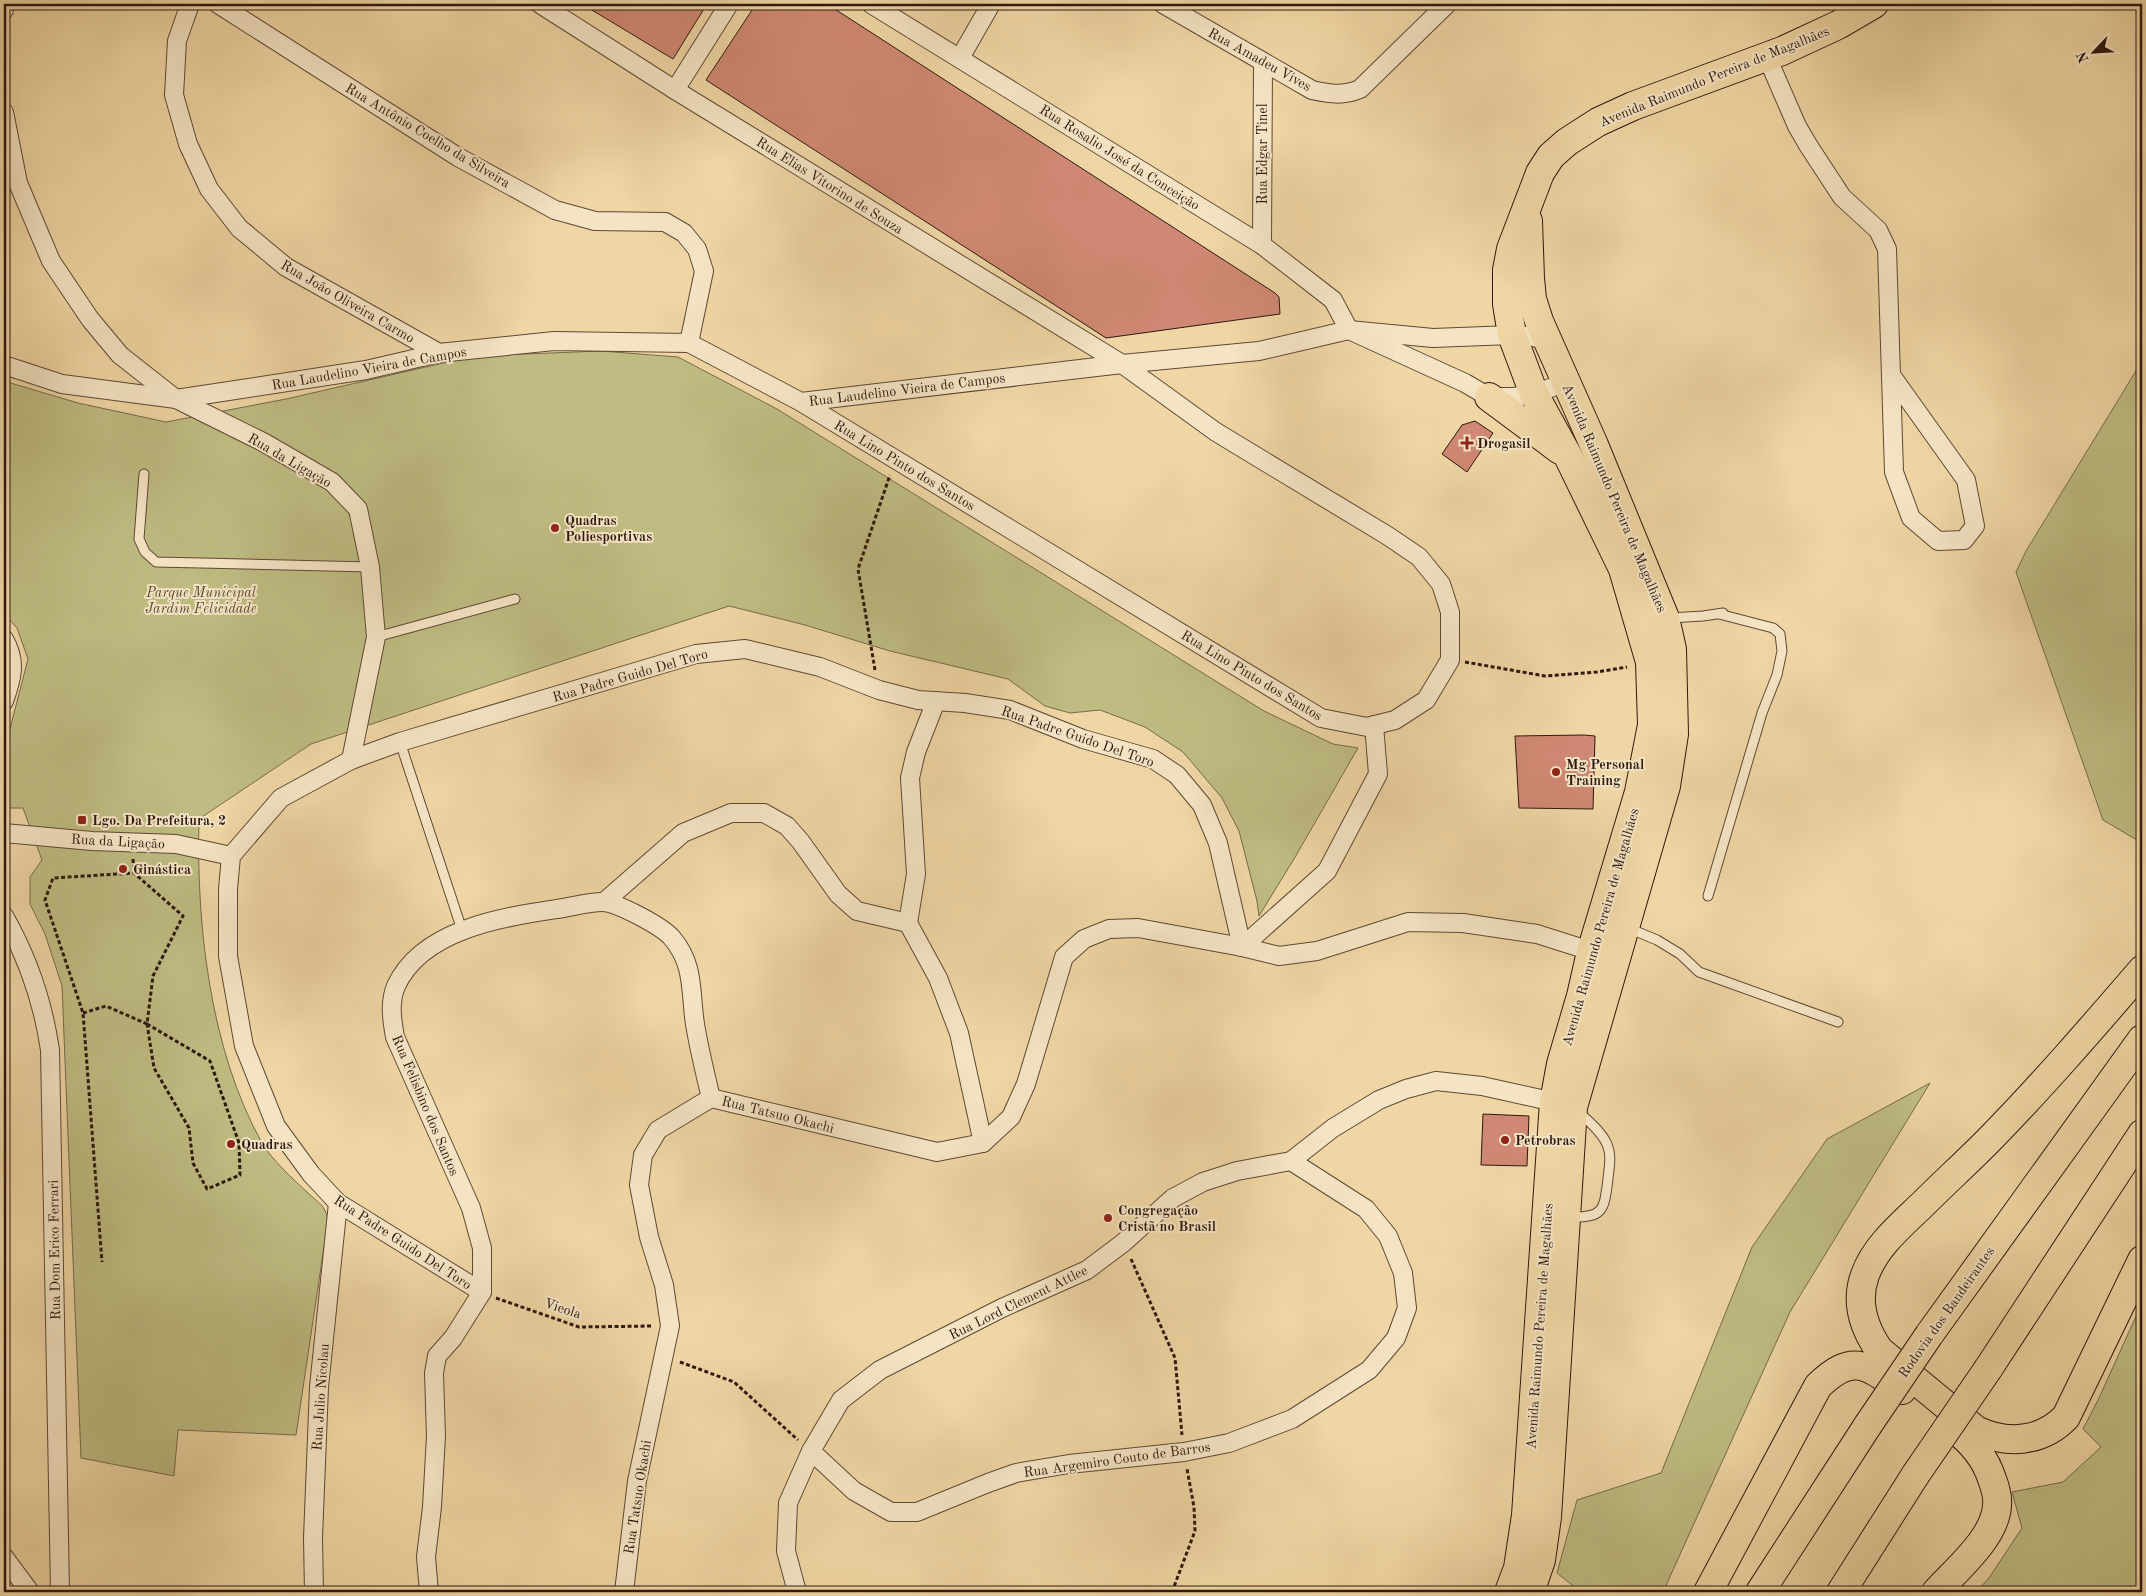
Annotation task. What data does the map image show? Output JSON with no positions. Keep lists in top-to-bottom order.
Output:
{
  "streets": {
    "main road": ["Avenida Raimundo Pereira de Magalhães", "Rodovia dos Bandeirantes"],
    "street": [
      "Rua Amadeu Vives",
      "Rua Antônio Coelho da Silveira",
      "Rua Edgar Tinel",
      "Rua Rosalio José da Conceição",
      "Rua Elias Vitorino de Souza",
      "Rua João Oliveira Carmo",
      "Rua Laudelino Vieira de Campos",
      "Rua da Ligação",
      "Rua Lino Pinto dos Santos",
      "Rua Padre Guido Del Toro",
      "Rua Felisbino dos Santos",
      "Rua Tatsuo Okachi",
      "Rua Dom Erico Ferrari",
      "Rua Lord Clement Attlee",
      "Rua Julio Nicolau",
      "Rua Argemiro Couto de Barros"
    ],
    "path": ["Vieola"]
  },
  "crossings": [
    ["Rua Amadeu Vives", "Rua Edgar Tinel"],
    ["Avenida Raimundo Pereira de Magalhães", "Rua Lord Clement Attlee"],
    ["Rua Antônio Coelho da Silveira", "Rua Laudelino Vieira de Campos"],
    ["Rua Edgar Tinel", "Rua Rosalio José da Conceição"],
    ["Rua Rosalio José da Conceição", "Rua Laudelino Vieira de Campos"],
    ["Rua Elias Vitorino de Souza", "Rua Laudelino Vieira de Campos"],
    ["Rua João Oliveira Carmo", "Rua Laudelino Vieira de Campos"],
    ["Rua Laudelino Vieira de Campos", "Rua da Ligação"],
    ["Rua Laudelino Vieira de Campos", "Rua Lino Pinto dos Santos"],
    ["Rua da Ligação", "Rua Padre Guido Del Toro"],
    ["Rua Padre Guido Del Toro", "Rua Felisbino dos Santos"],
    ["Rua Padre Guido Del Toro", "Vieola"],
    ["Rua Padre Guido Del Toro", "Rua Julio Nicolau"],
    ["Rua Felisbino dos Santos", "Vieola"],
    ["Rua Tatsuo Okachi", "Vieola"],
    ["Rua Lord Clement Attlee", "Rua Argemiro Couto de Barros"]
  ],
  "parks": ["Parque Municipal Jardim Felicidade"],
  "places": {
    "health": ["Drogasil"],
    "other": [
      "Quadras Poliesportivas",
      "Mg Personal Training",
      "Ginástica",
      "Petrobras",
      "Quadras",
      "Congregação Cristã no Brasil"
    ],
    "transit": ["Lgo. Da Prefeitura, 2"]
  },
  "north": "bottom left"
}
